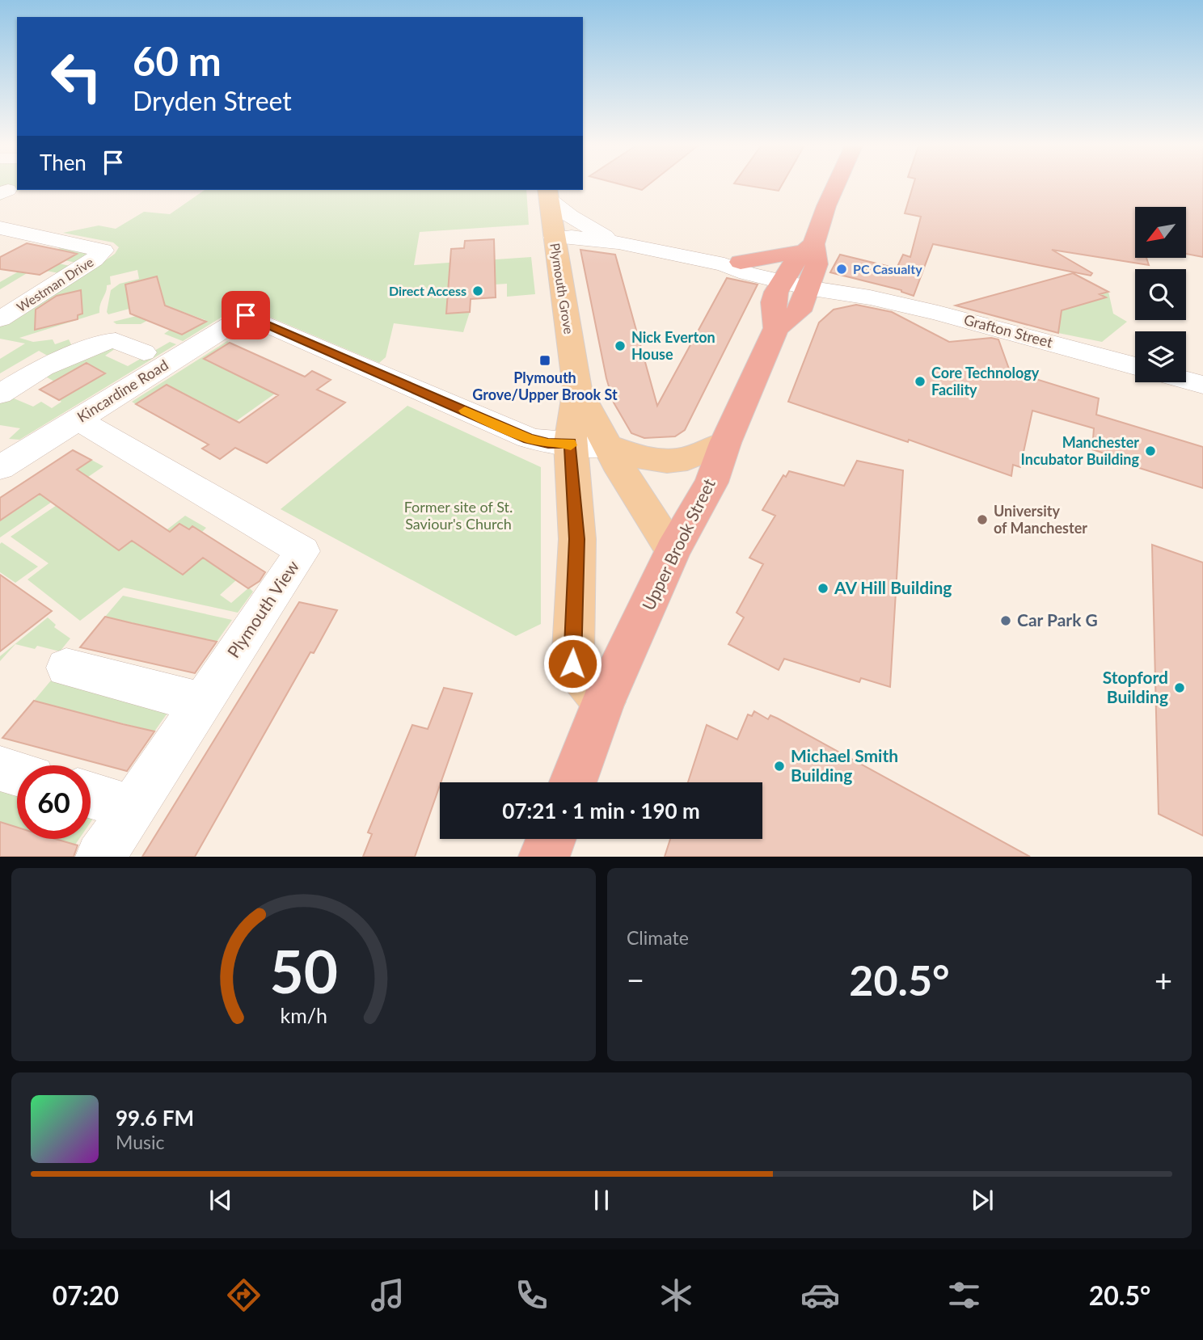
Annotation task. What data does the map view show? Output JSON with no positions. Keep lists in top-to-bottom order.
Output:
{
  "streets": {
    "highway": ["Upper Brook Street"],
    "main road": ["Plymouth Grove"],
    "street": [
      "Westman Drive",
      "Grafton Street",
      "Kincardine Road",
      "Plymouth View"
    ]
  },
  "crossings": [
    ["Plymouth Grove", "Kincardine Road"],
    ["Plymouth Grove", "Upper Brook Street"],
    ["Grafton Street", "Upper Brook Street"],
    ["Kincardine Road", "Plymouth View"]
  ],
  "parks": ["Former site of St. Saviour's Church"],
  "places": {
    "other": [
      "PC Casualty",
      "Direct Access",
      "Nick Everton House",
      "Core Technology Facility",
      "Manchester Incubator Building",
      "University of Manchester",
      "AV Hill Building",
      "Car Park G",
      "Stopford Building",
      "Michael Smith Building"
    ],
    "transit": ["Plymouth Grove/Upper Brook St"]
  },
  "north": "bottom left",
  "page": {
    "turn": ["60 m", "Dryden Street"],
    "then": "Then",
    "limit": "60",
    "trip": "07:21 · 1 min · 190 m",
    "tile": "Climate",
    "heat": ["−", "20.5°", "+"],
    "song": ["99.6 FM", "Music"],
    "tabs": ["07:20", "20.5°"],
    "gauge": ["50", "km/h"]
  }
}
